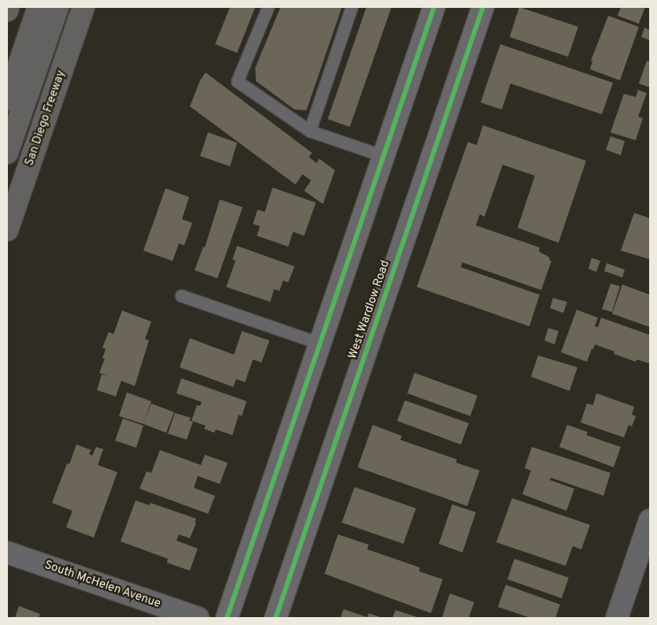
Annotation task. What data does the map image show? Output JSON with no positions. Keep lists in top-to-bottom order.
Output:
{
  "streets": {
    "highway": ["San Diego Freeway"],
    "main road": ["West Wardlow Road"],
    "street": ["South McHelen Avenue"]
  }
}
